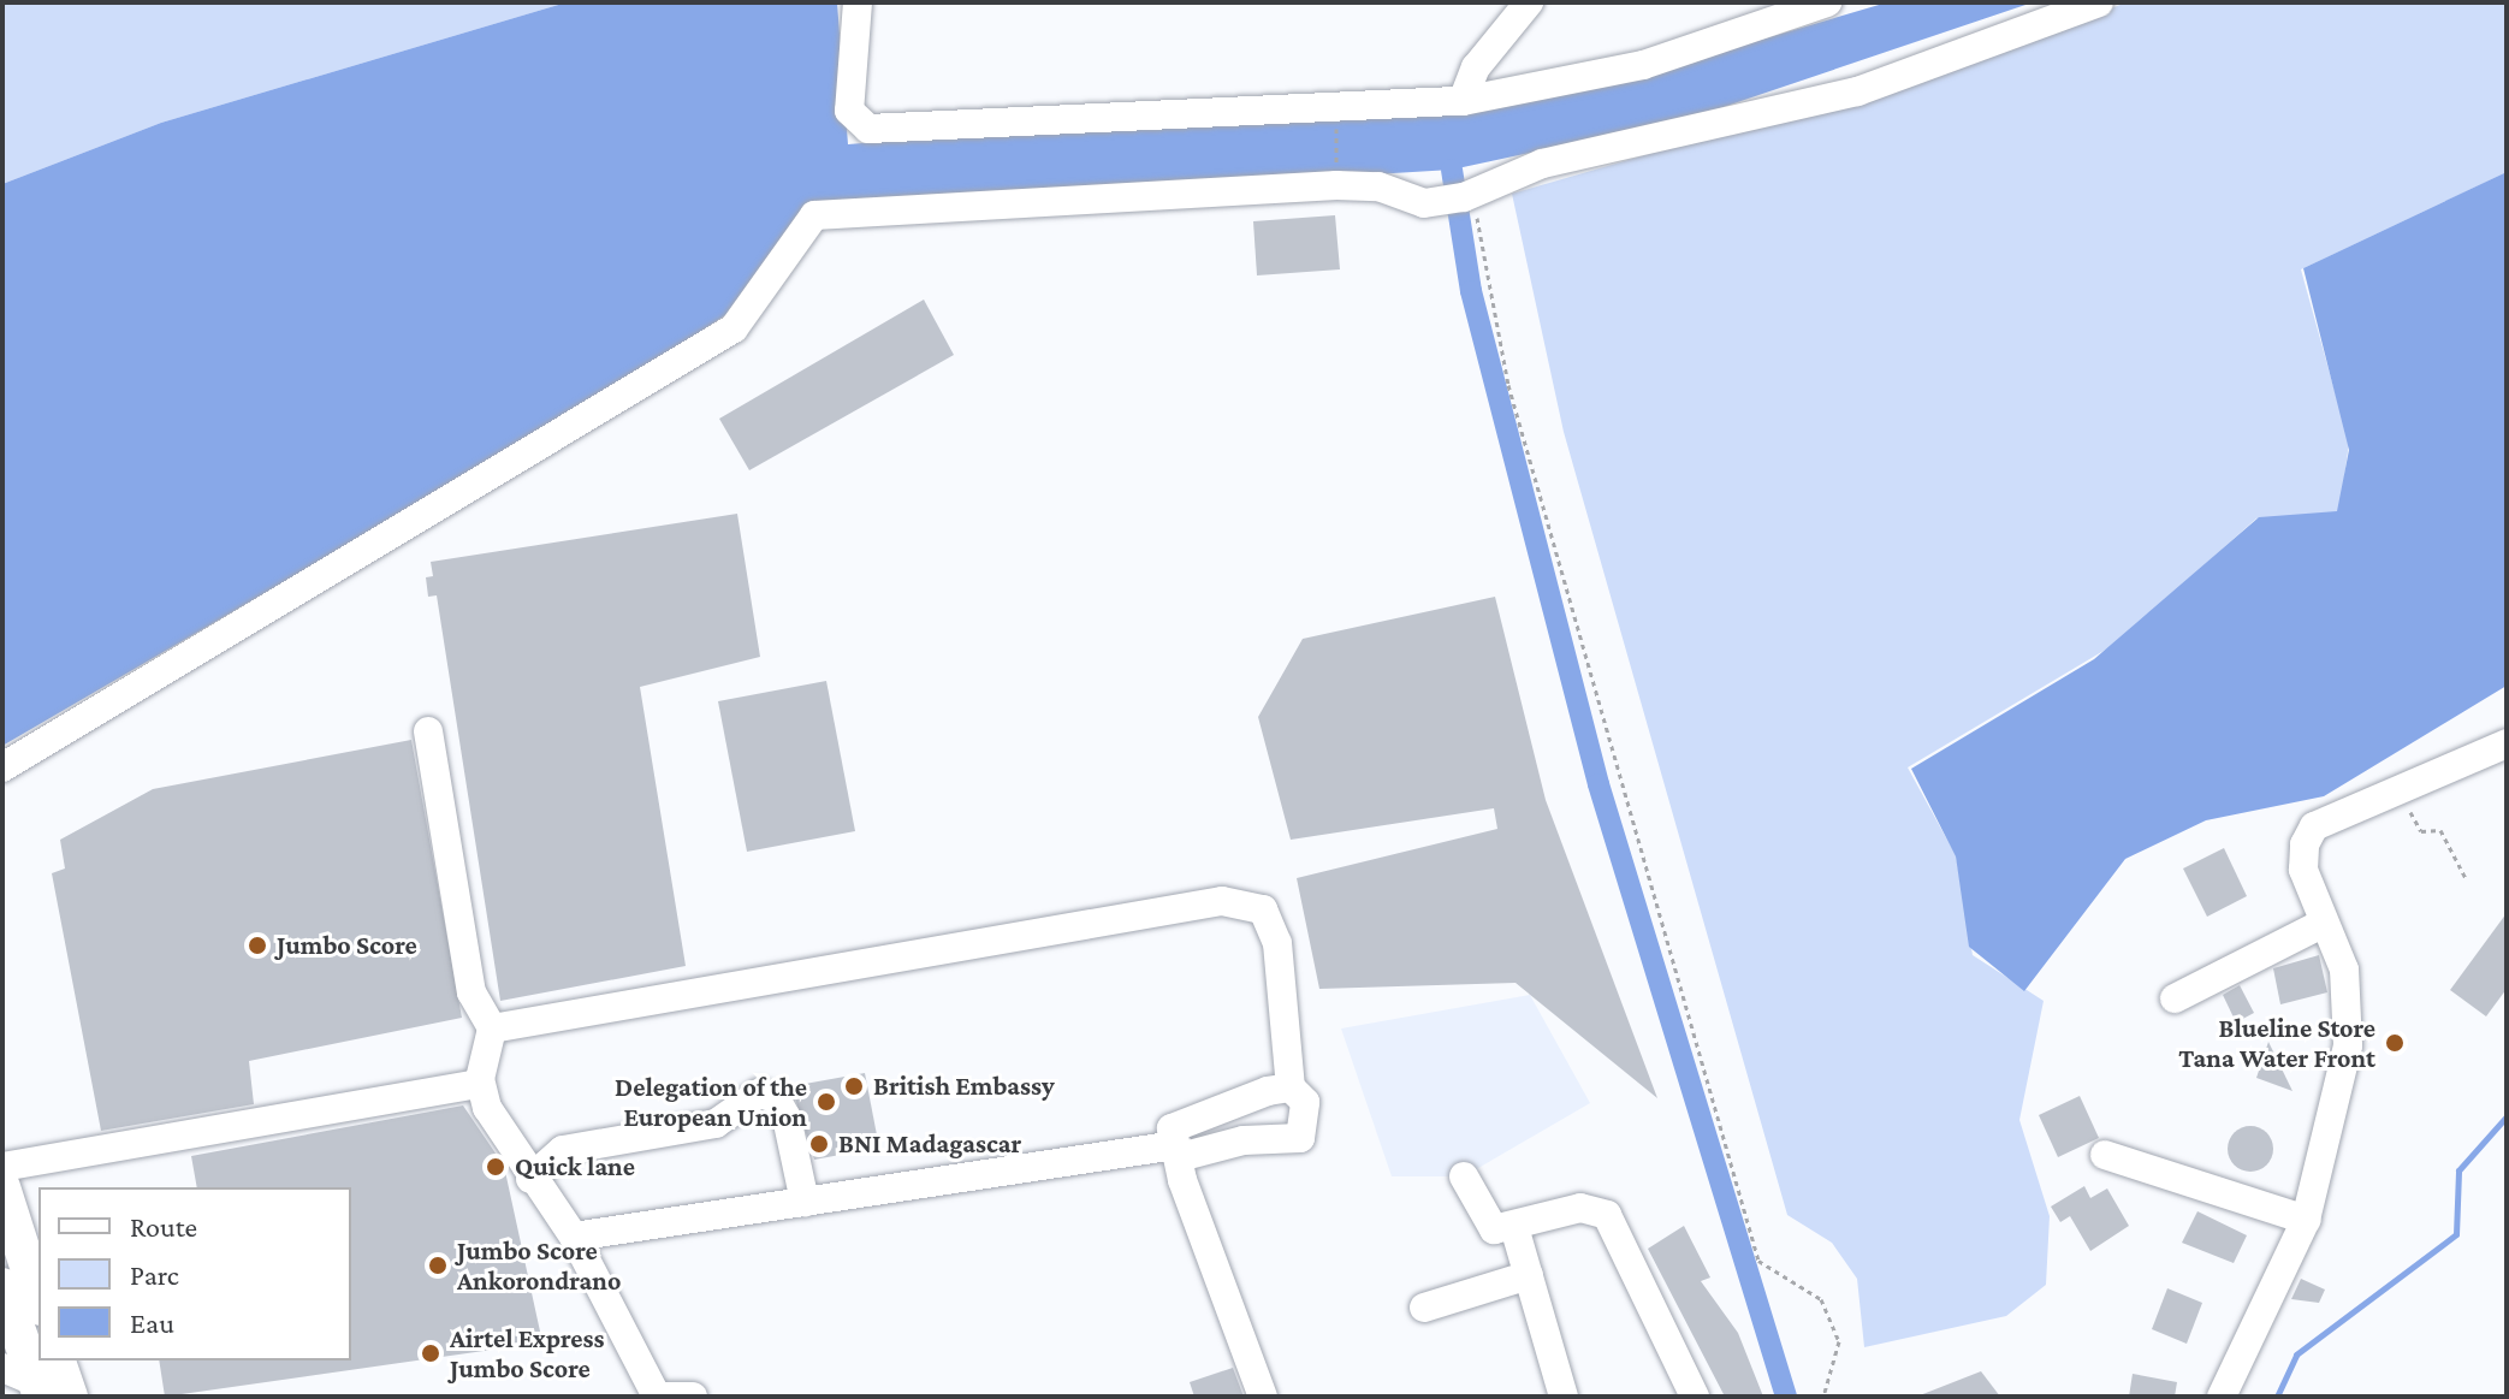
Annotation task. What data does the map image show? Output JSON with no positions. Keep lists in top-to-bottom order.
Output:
{
  "places": [
    "Jumbo Score",
    "Blueline Store Tana Water Front",
    "British Embassy",
    "Delegation of the European Union",
    "BNI Madagascar",
    "Quick lane",
    "Jumbo Score Ankorondrano",
    "Airtel Express Jumbo Score"
  ],
  "legend": ["Route", "Parc", "Eau"]
}
